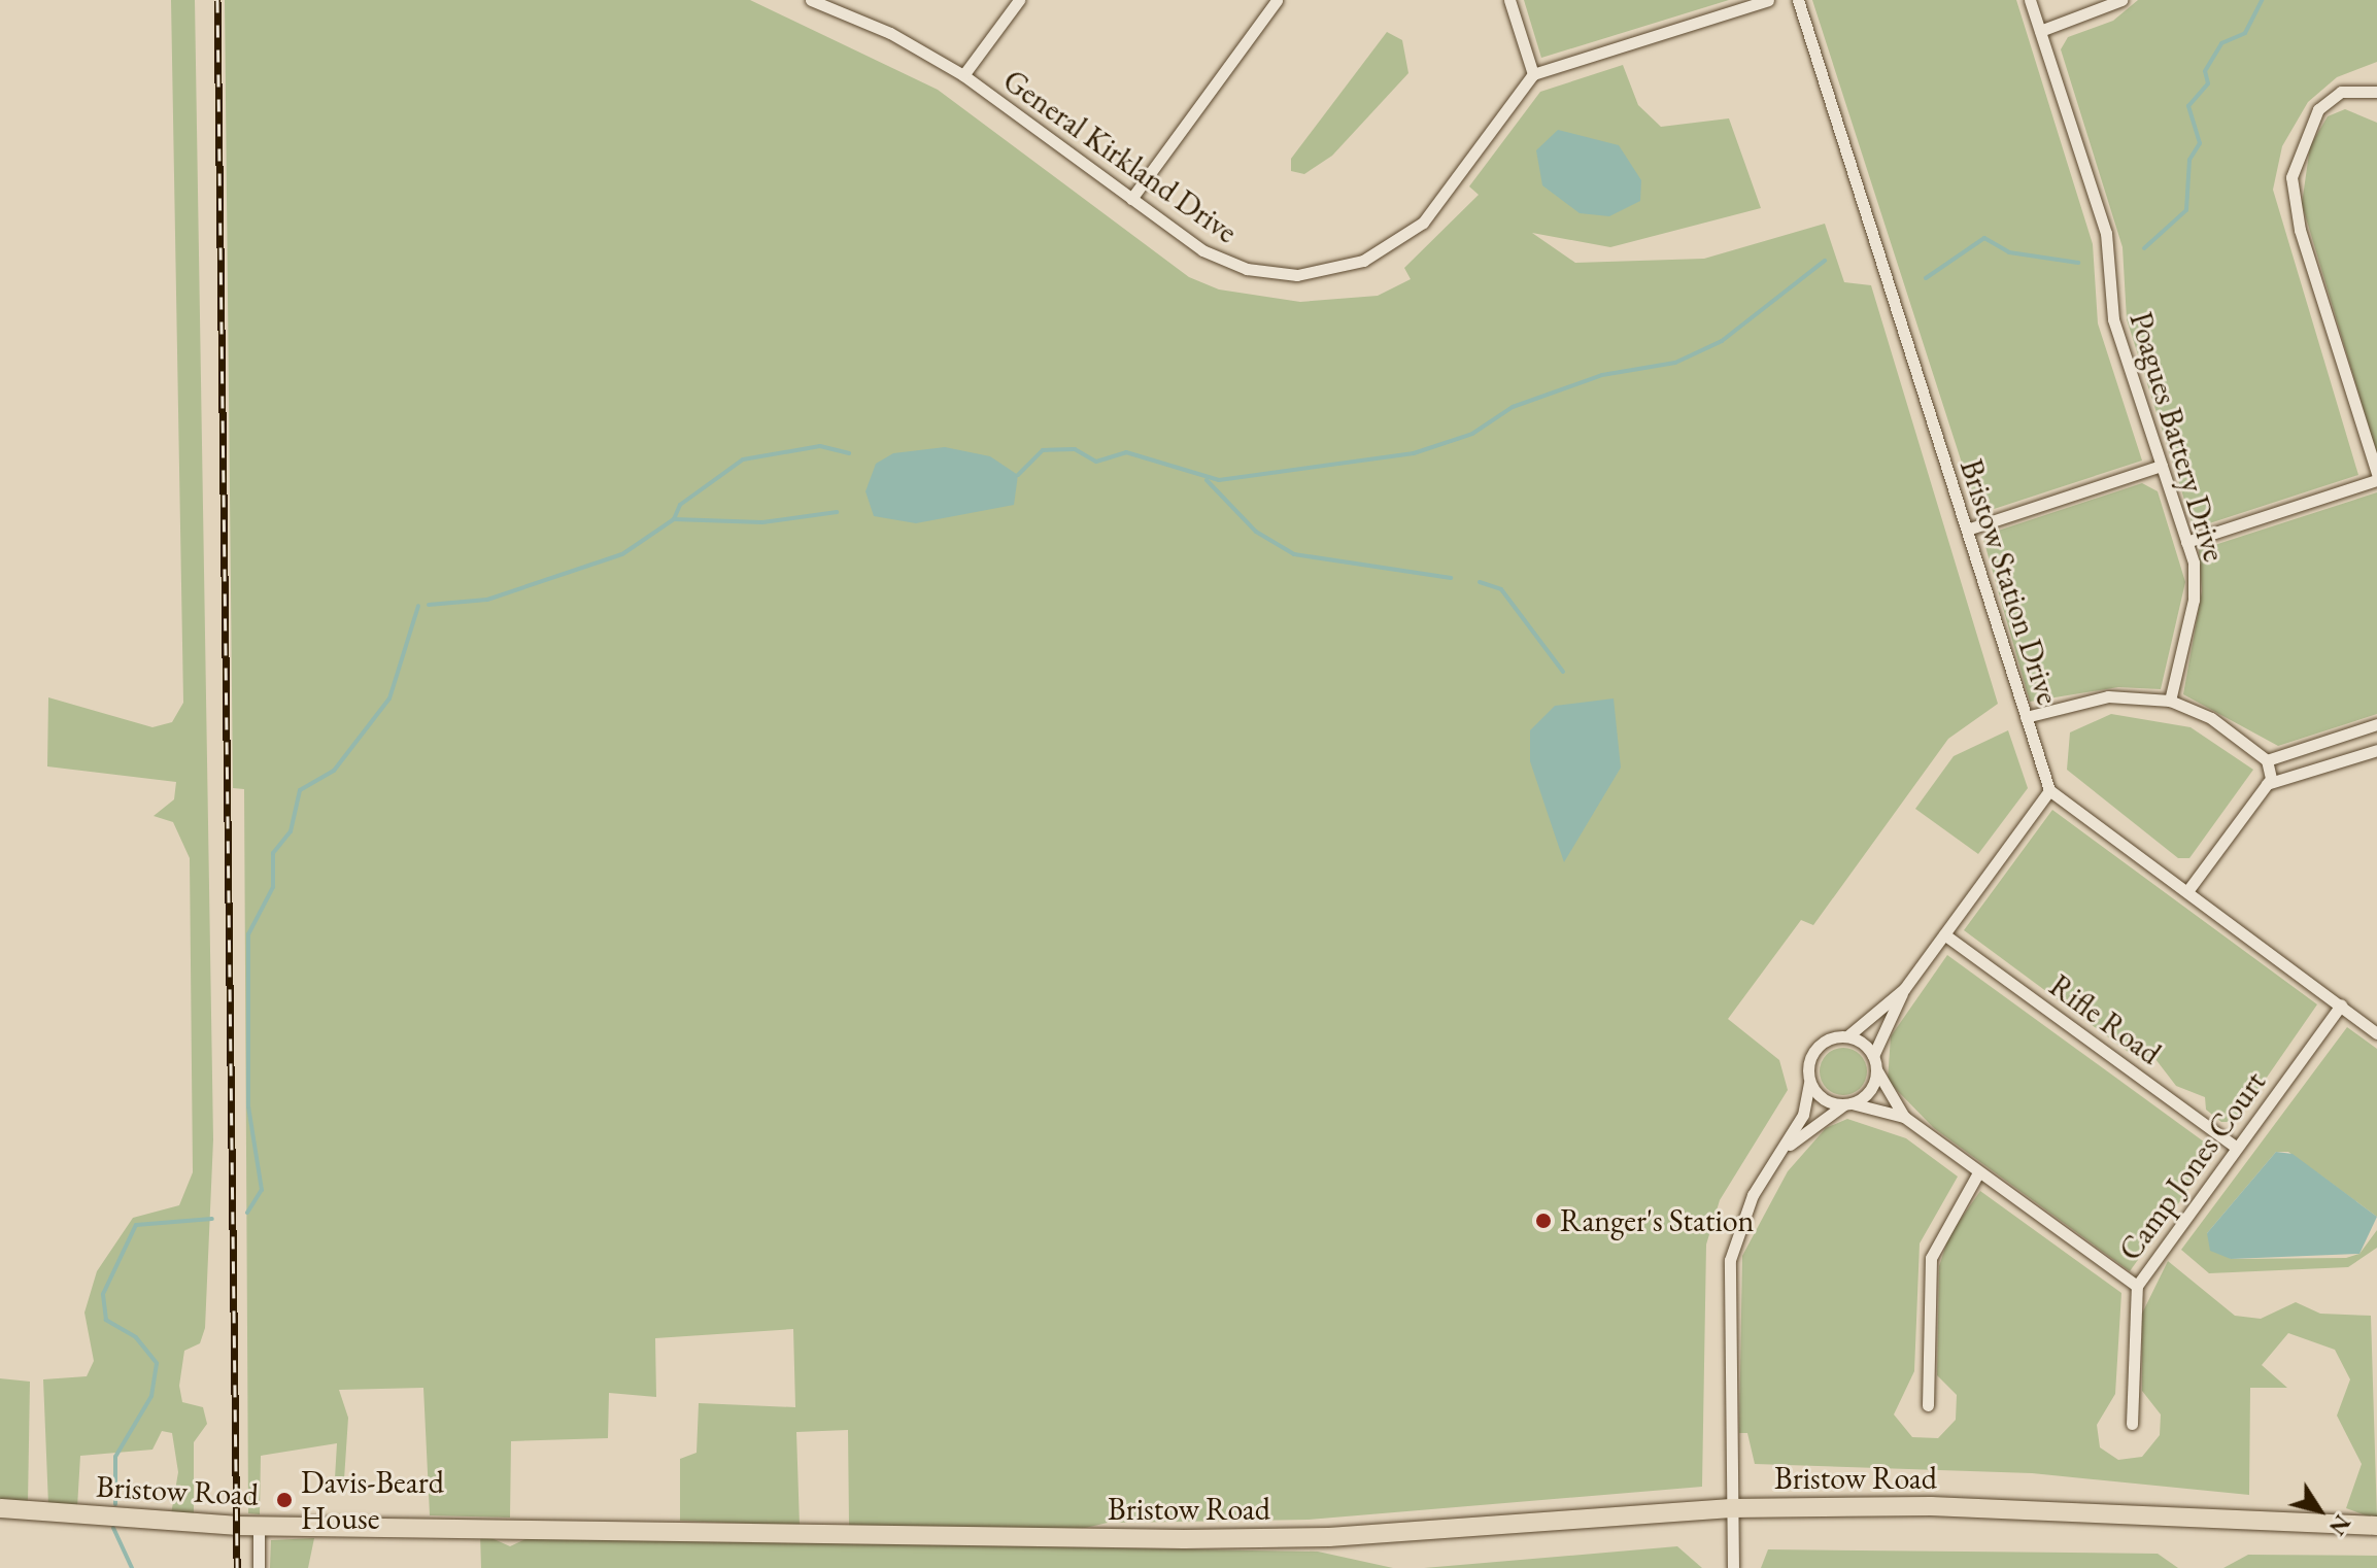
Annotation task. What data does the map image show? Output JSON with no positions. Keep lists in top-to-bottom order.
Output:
{
  "streets": {
    "main road": ["Bristow Road"],
    "street": [
      "General Kirkland Drive",
      "Poagues Battery Drive",
      "Bristow Station Drive",
      "Rifle Road",
      "Camp Jones Court"
    ]
  },
  "crossings": [
    ["Rifle Road", "Camp Jones Court"]
  ],
  "places": ["Ranger's Station", "Davis-Beard House"],
  "north": "bottom right"
}
